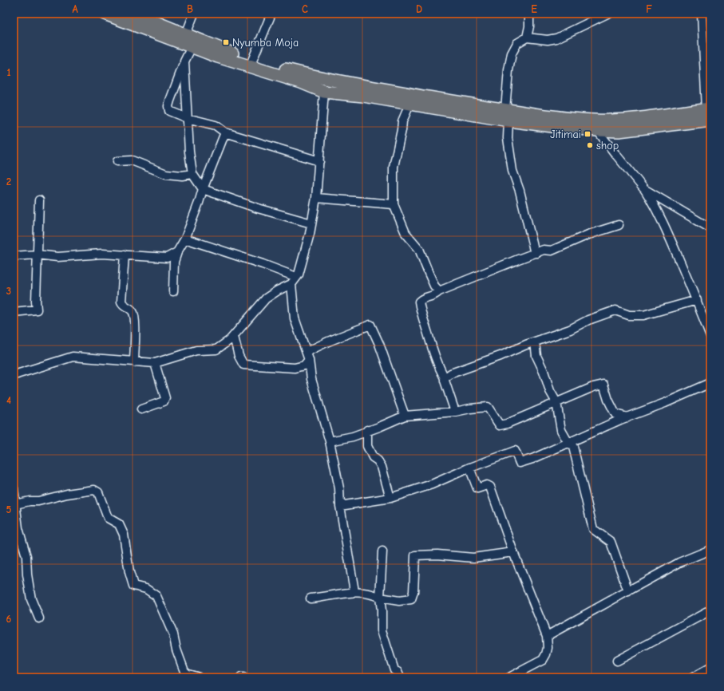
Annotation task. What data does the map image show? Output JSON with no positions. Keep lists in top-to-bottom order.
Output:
{
  "places": {
    "transit": ["Nyumba Moja", "Jitimai"],
    "other": ["shop"]
  },
  "grid": {
    "columns": [
      "A",
      "B",
      "C",
      "D",
      "E",
      "F"
    ],
    "rows": [
      "1",
      "2",
      "3",
      "4",
      "5",
      "6"
    ]
  }
}
